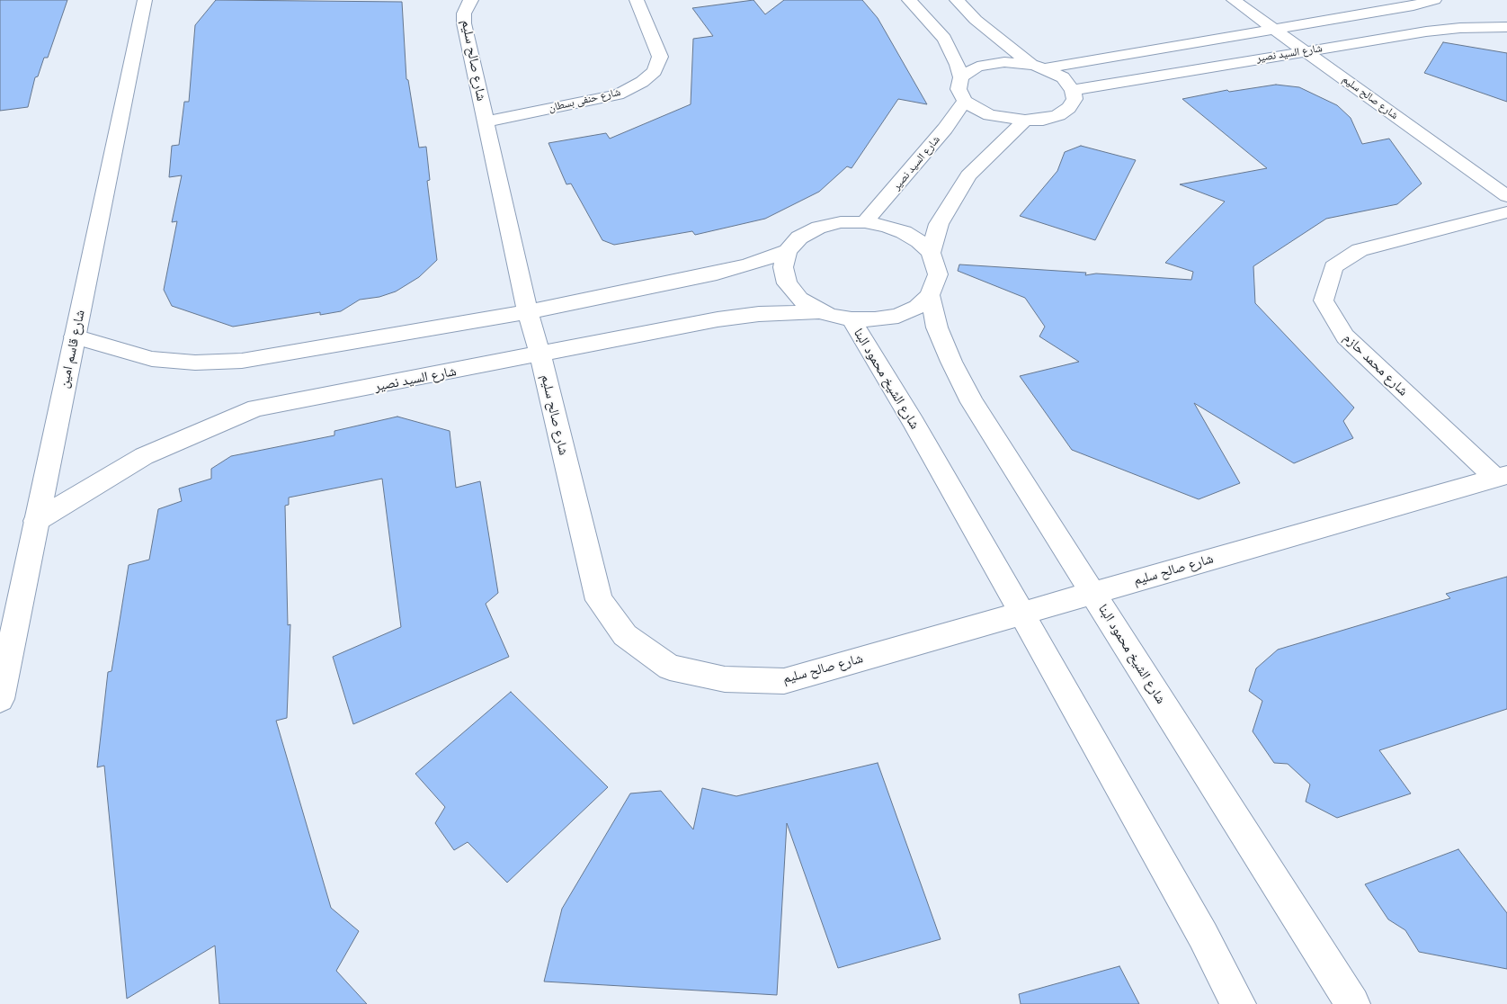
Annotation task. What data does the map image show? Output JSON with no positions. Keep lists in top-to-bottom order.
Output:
{
  "streets": {
    "street": [
      "شارع السيد نصير",
      "شارع صالح سليم",
      "شارع حنفى بسطان",
      "شارع قاسم امين",
      "شارع محمد حازم",
      "شارع الشيخ محمود البنا"
    ]
  },
  "crossings": [
    ["شارع السيد نصير", "شارع صالح سليم"],
    ["شارع السيد نصير", "شارع قاسم امين"],
    ["شارع السيد نصير", "شارع الشيخ محمود البنا"],
    ["شارع صالح سليم", "شارع حنفى بسطان"],
    ["شارع صالح سليم", "شارع محمد حازم"],
    ["شارع صالح سليم", "شارع الشيخ محمود البنا"]
  ]
}
